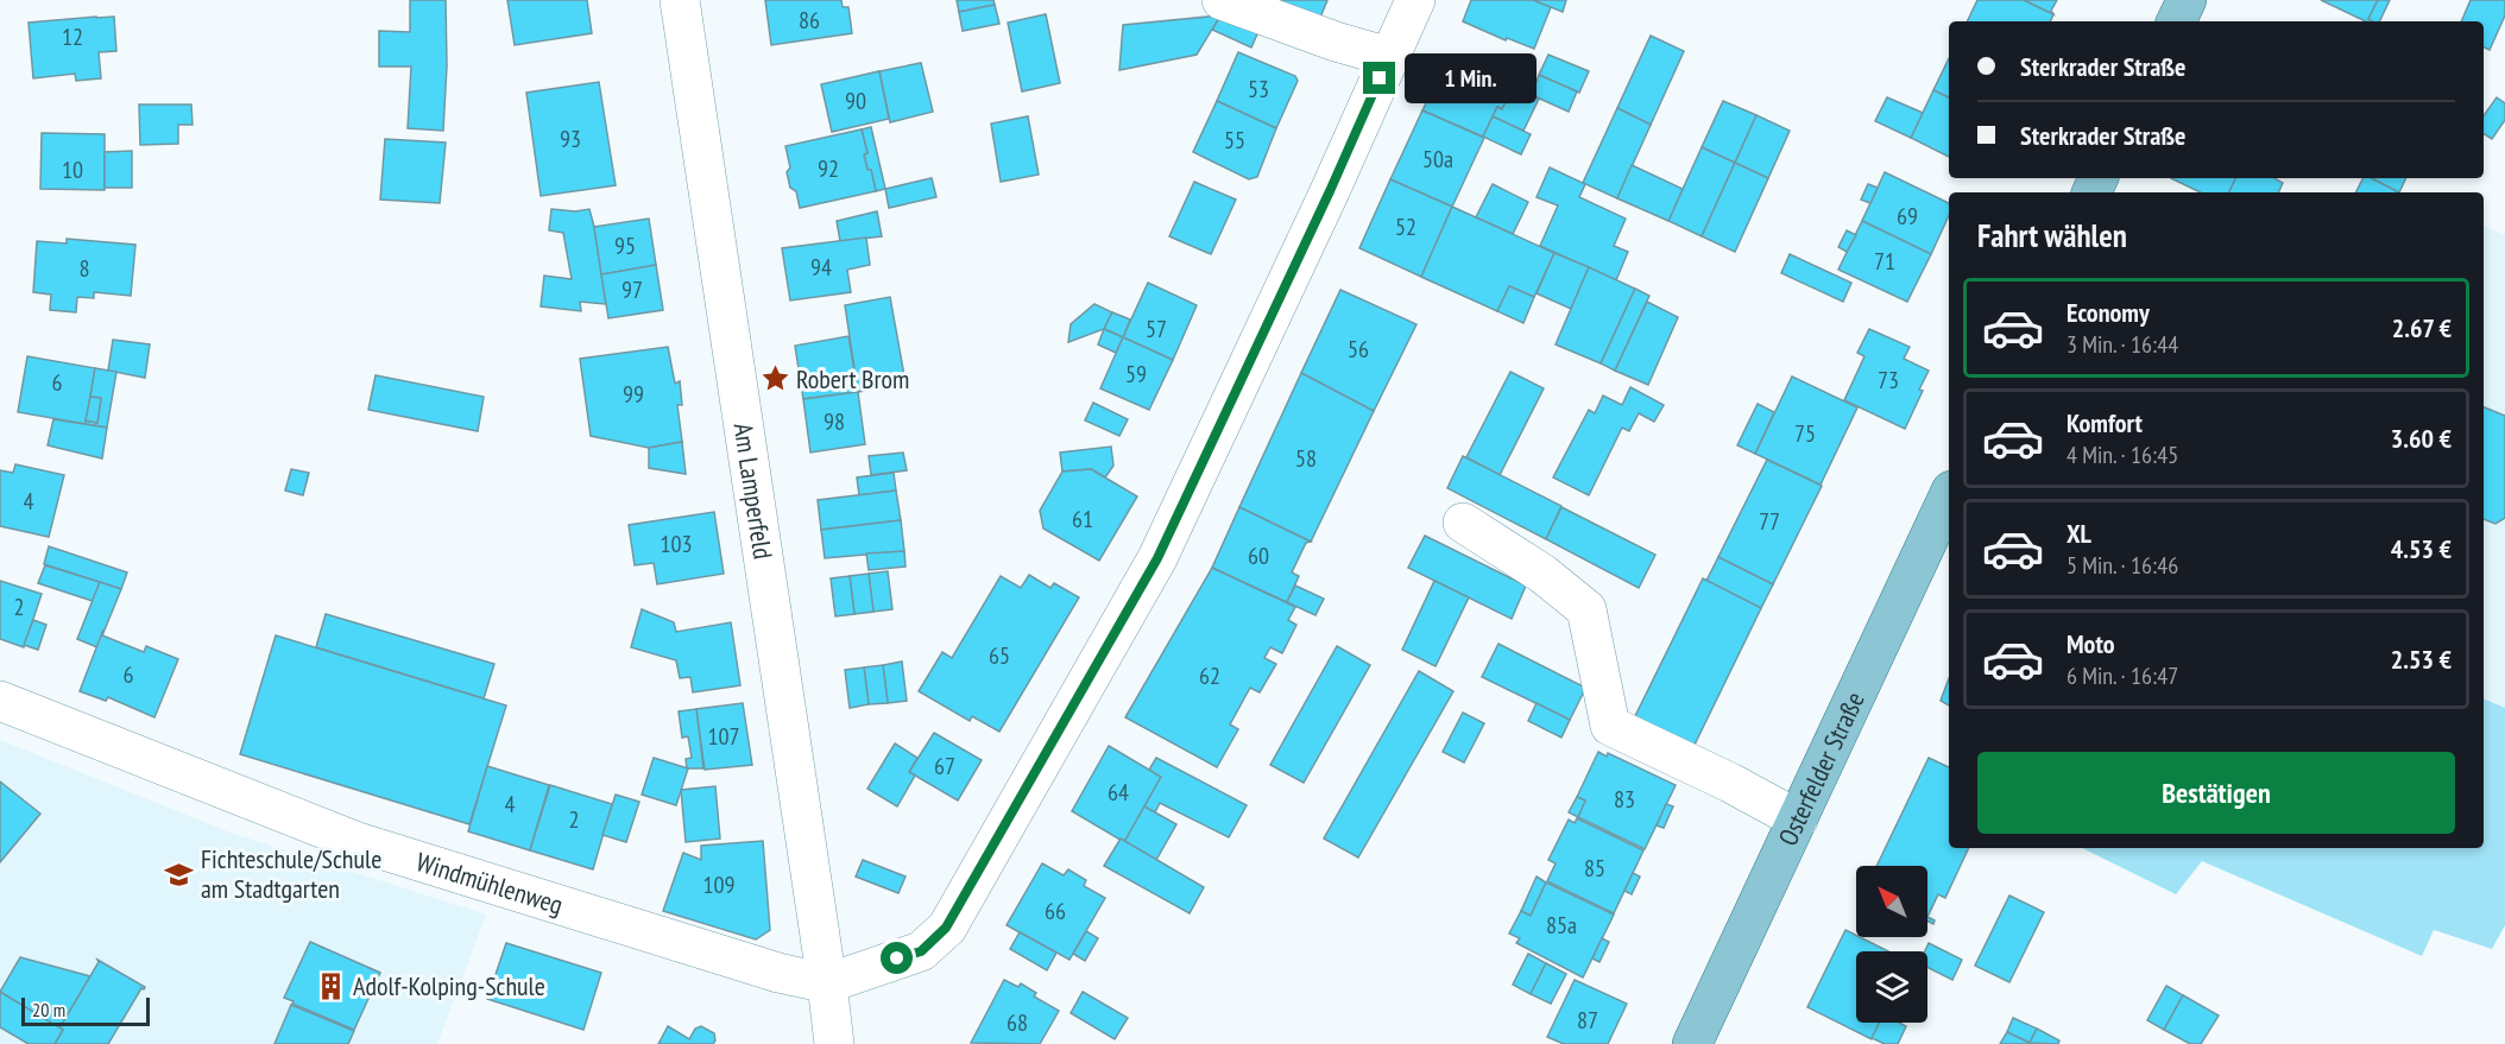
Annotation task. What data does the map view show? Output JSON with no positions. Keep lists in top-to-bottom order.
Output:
{
  "streets": {
    "main road": ["Osterfelder Straße"],
    "street": ["Am Lamperfeld", "Windmühlenweg"]
  },
  "crossings": [
    ["Am Lamperfeld", "Windmühlenweg"]
  ],
  "places": {
    "place": ["Robert Brom"],
    "school or university": ["Fichteschule/Schule am Stadtgarten"],
    "building": ["Adolf-Kolping-Schule"]
  },
  "house_numbers": [
    "86",
    "12",
    "53",
    "90",
    "93",
    "55",
    "50a",
    "92",
    "10",
    "69",
    "52",
    "95",
    "71",
    "94",
    "8",
    "97",
    "57",
    "56",
    "59",
    "73",
    "6",
    "99",
    "98",
    "75",
    "58",
    "4",
    "61",
    "77",
    "103",
    "60",
    "2",
    "65",
    "6",
    "62",
    "107",
    "67",
    "64",
    "83",
    "4",
    "2",
    "85",
    "109",
    "66",
    "85a",
    "87",
    "68"
  ],
  "scale_bar": "20 m",
  "north": "top left",
  "page": {
    "banner": ["Sterkrader Straße", "Sterkrader Straße"],
    "bubble": "1 Min.",
    "heading": "Fahrt wählen",
    "list": [
      {
        "name": "Economy",
        "note": "3 Min. · 16:44",
        "value": "2.67 €"
      },
      {
        "name": "Komfort",
        "note": "4 Min. · 16:45",
        "value": "3.60 €"
      },
      {
        "name": "XL",
        "note": "5 Min. · 16:46",
        "value": "4.53 €"
      },
      {
        "name": "Moto",
        "note": "6 Min. · 16:47",
        "value": "2.53 €"
      }
    ],
    "buttons": "Bestätigen",
    "scale": "20 m"
  }
}
